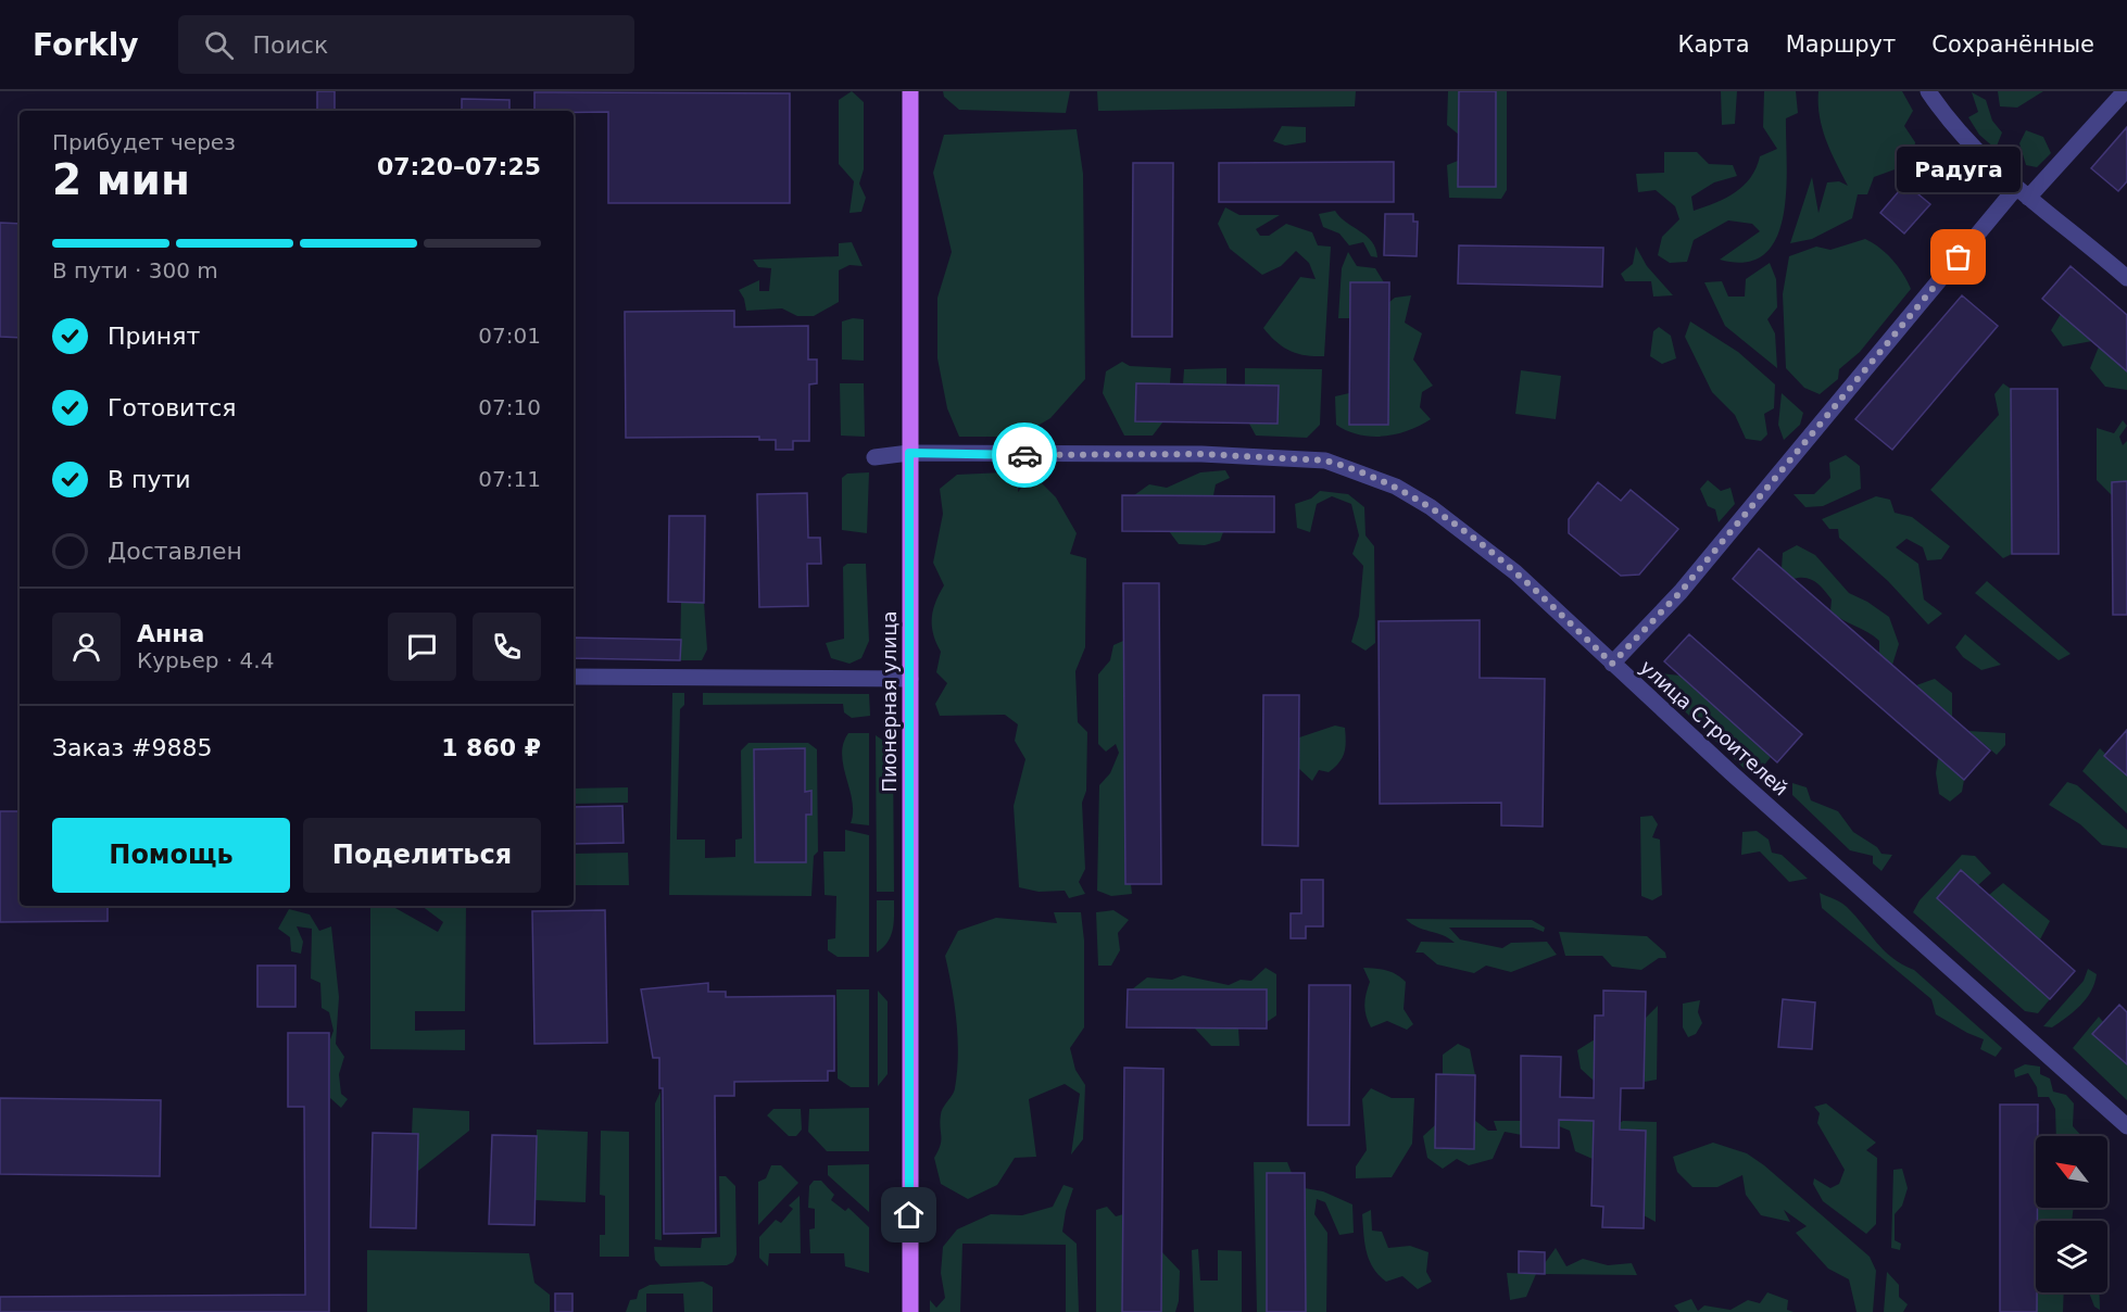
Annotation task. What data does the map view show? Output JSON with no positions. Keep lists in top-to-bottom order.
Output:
{
  "streets": {
    "main road": ["Пионерная улица"],
    "street": ["улица Строителей"]
  },
  "crossings": [
    ["Пионерная улица", "улица Строителей"]
  ],
  "places": ["Радуга"],
  "north": "top left",
  "page": {
    "header": "Forkly",
    "search": "Поиск",
    "nav": ["Карта", "Маршрут", "Сохранённые"],
    "heading": ["2 мин", "Прибудет через", "07:20–07:25"],
    "panel": [
      "Анна",
      "Курьер · 4.4",
      "Заказ #9885",
      "1 860 ₽"
    ],
    "bubble": "Радуга",
    "bar": "В пути · 300 m",
    "list": [
      ["Принят", "07:01"],
      ["Готовится", "07:10"],
      ["В пути", "07:11"],
      "Доставлен"
    ],
    "buttons": ["Помощь", "Поделиться"]
  }
}
